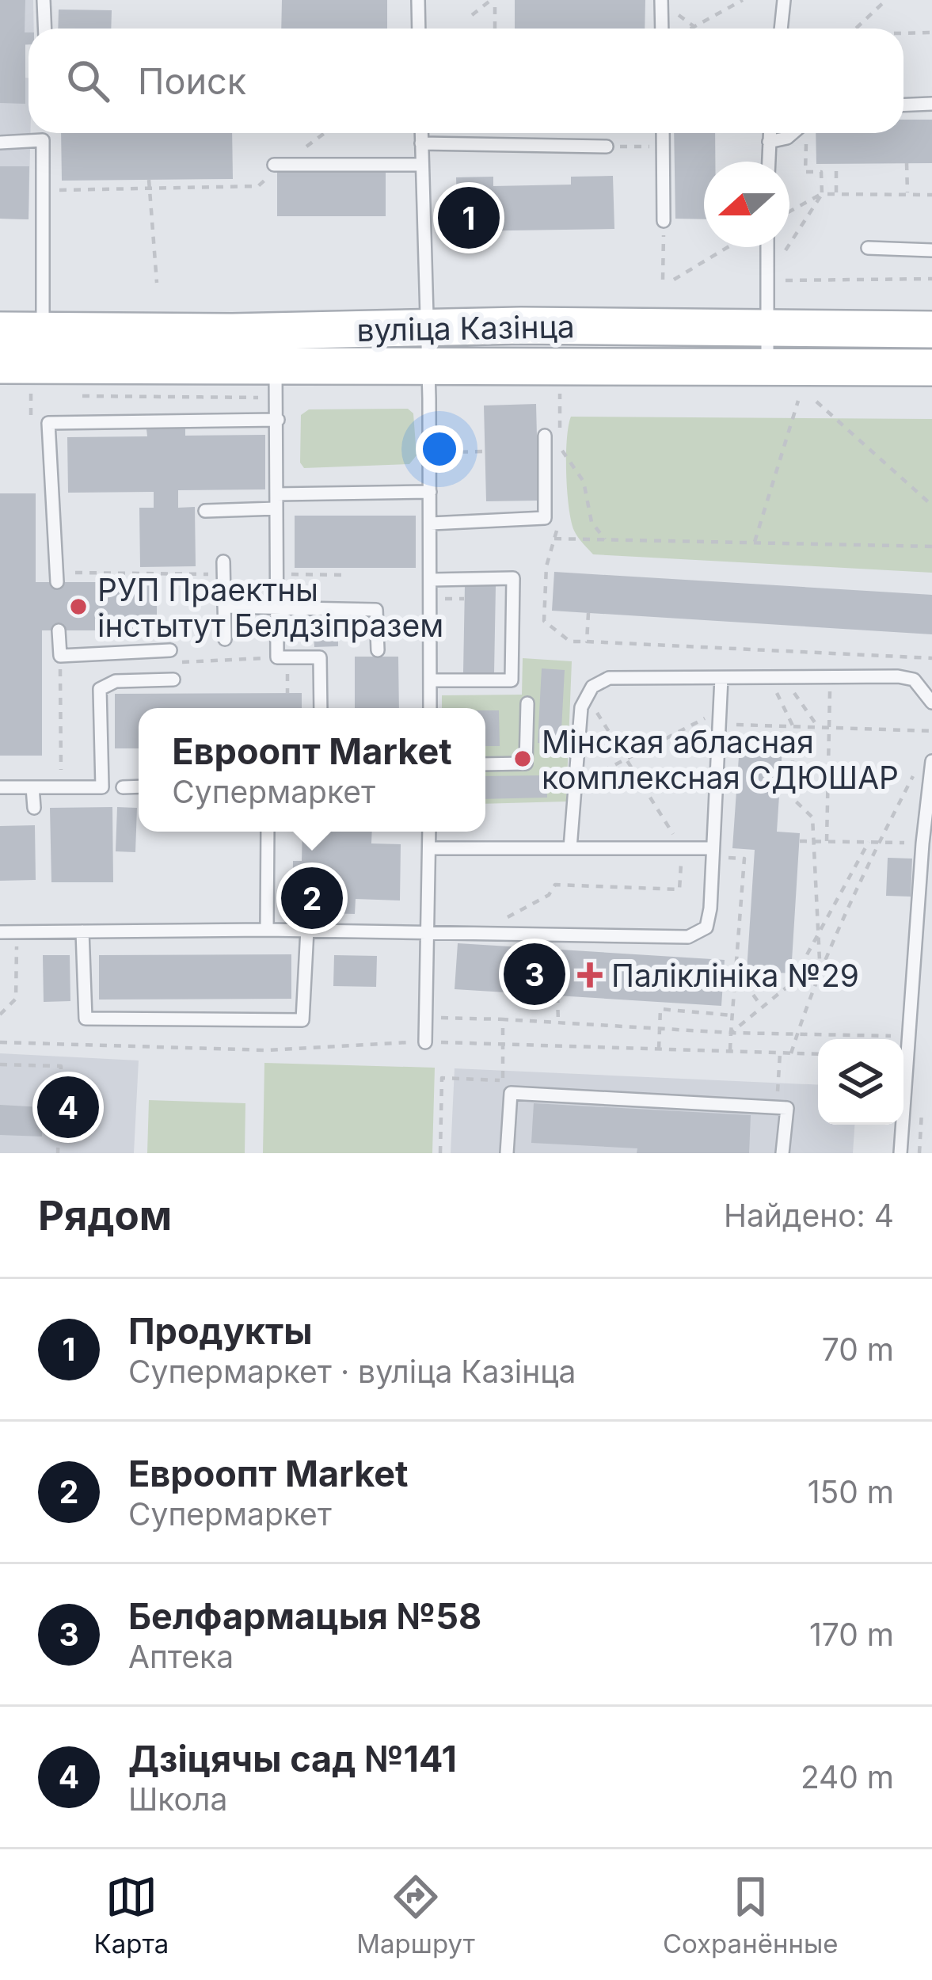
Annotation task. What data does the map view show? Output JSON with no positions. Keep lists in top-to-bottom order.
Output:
{
  "streets": {
    "main road": ["вуліца Казінца"]
  },
  "places": {
    "other": ["РУП Праектны інстытут Белдзіпразем", "Мінская абласная комплексная СДЮШАР"],
    "health": ["Паліклініка №29"]
  },
  "north": "left",
  "page": {
    "search": "Поиск",
    "pins": [
      "1",
      "2",
      "3",
      "4"
    ],
    "popup": ["Евроопт Market", "Супермаркет"],
    "heading": ["Рядом", "Найдено: 4"],
    "list": [
      {
        "mark": "1",
        "name": "Продукты",
        "note": "Супермаркет · вуліца Казінца",
        "value": "70 m"
      },
      {
        "mark": "2",
        "name": "Евроопт Market",
        "note": "Супермаркет",
        "value": "150 m"
      },
      {
        "mark": "3",
        "name": "Белфармацыя №58",
        "note": "Аптека",
        "value": "170 m"
      },
      {
        "mark": "4",
        "name": "Дзіцячы сад №141",
        "note": "Школа",
        "value": "240 m"
      }
    ],
    "nav": ["Карта", "Маршрут", "Сохранённые"]
  }
}
